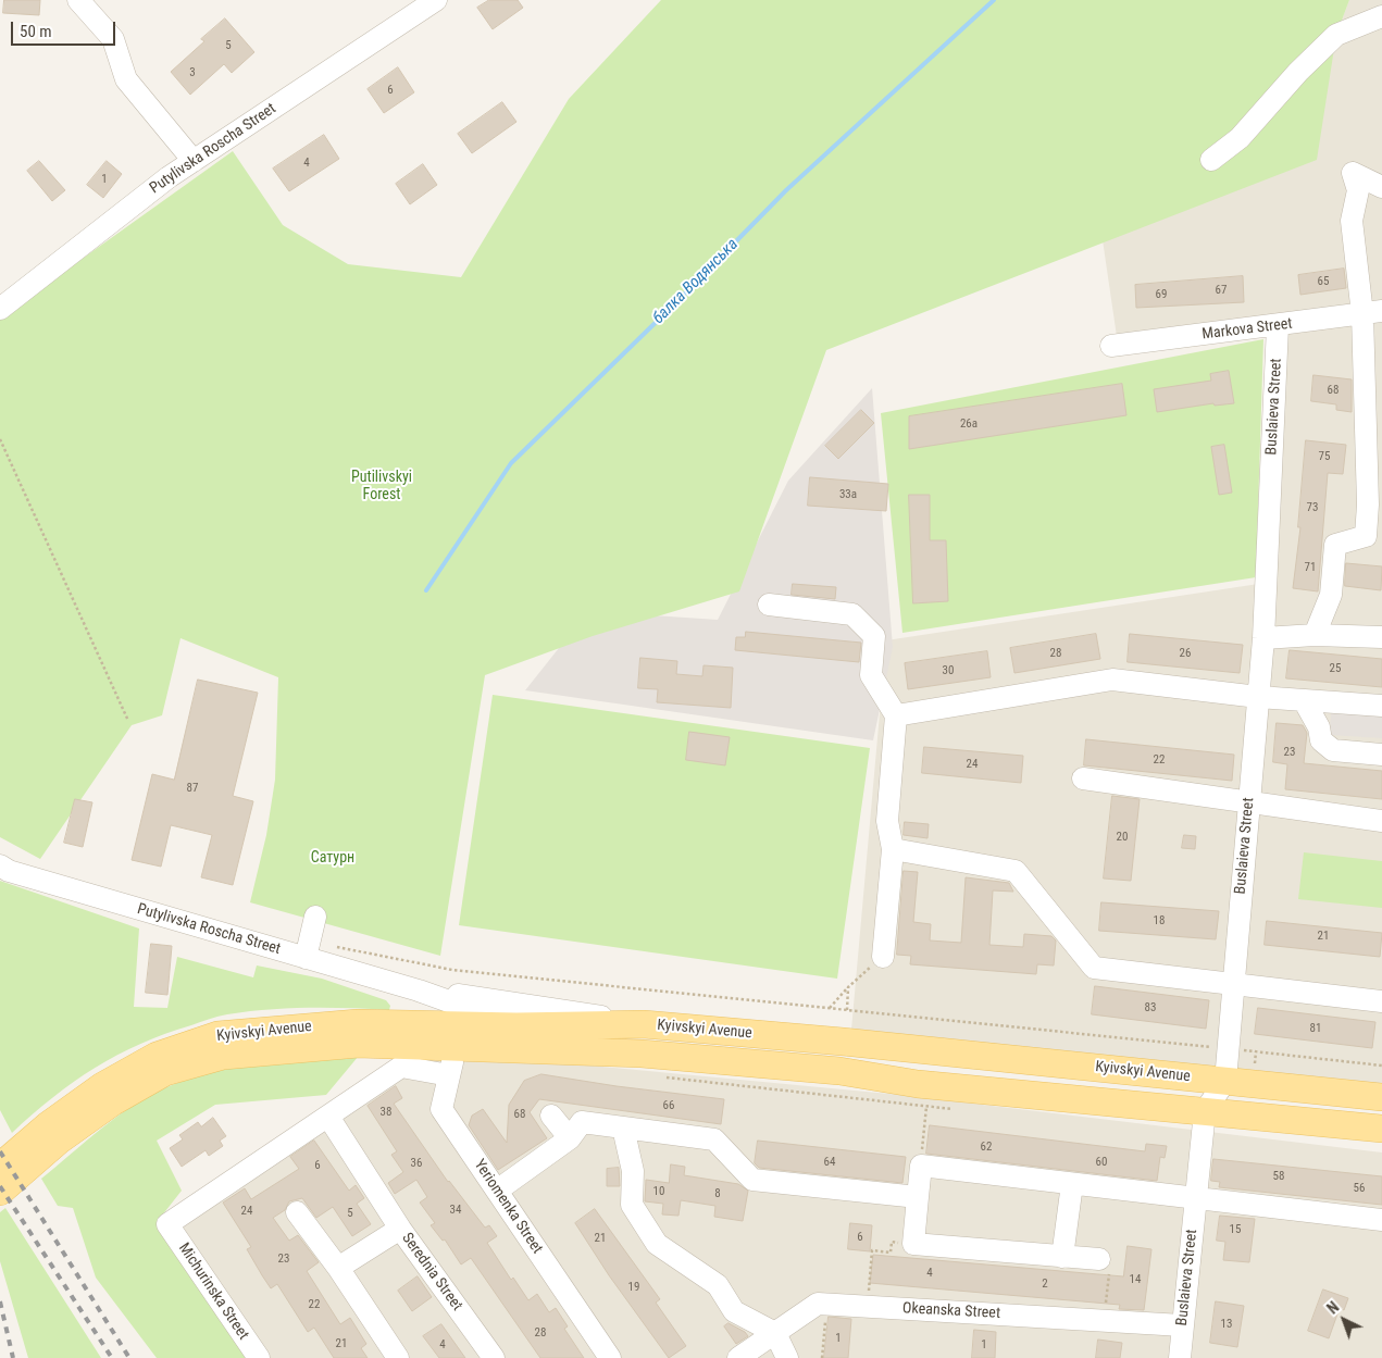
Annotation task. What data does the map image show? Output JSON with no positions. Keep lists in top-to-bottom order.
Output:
{
  "streets": {
    "main road": ["Kyivskyi Avenue"],
    "street": [
      "Putylivska Roscha Street",
      "Markova Street",
      "Buslaieva Street",
      "Yeriomenka Street",
      "Serednia Street",
      "Michurinska Street",
      "Okeanska Street"
    ]
  },
  "crossings": [
    ["Markova Street", "Buslaieva Street"],
    ["Buslaieva Street", "Kyivskyi Avenue"],
    ["Buslaieva Street", "Okeanska Street"],
    ["Kyivskyi Avenue", "Yeriomenka Street"]
  ],
  "water": ["балка Водянська"],
  "parks": ["Putilivskyi Forest", "Сатурн"],
  "house_numbers": [
    "5",
    "3",
    "6",
    "4",
    "1",
    "65",
    "67",
    "69",
    "68",
    "26а",
    "75",
    "33а",
    "73",
    "71",
    "28",
    "26",
    "25",
    "30",
    "23",
    "22",
    "24",
    "87",
    "20",
    "18",
    "21",
    "83",
    "81",
    "66",
    "38",
    "68",
    "62",
    "64",
    "60",
    "36",
    "6",
    "58",
    "56",
    "10",
    "8",
    "34",
    "24",
    "5",
    "15",
    "6",
    "21",
    "23",
    "4",
    "14",
    "2",
    "19",
    "22",
    "13",
    "28",
    "1",
    "21",
    "4",
    "1"
  ],
  "scale_bar": "50 m",
  "north": "top left"
}
